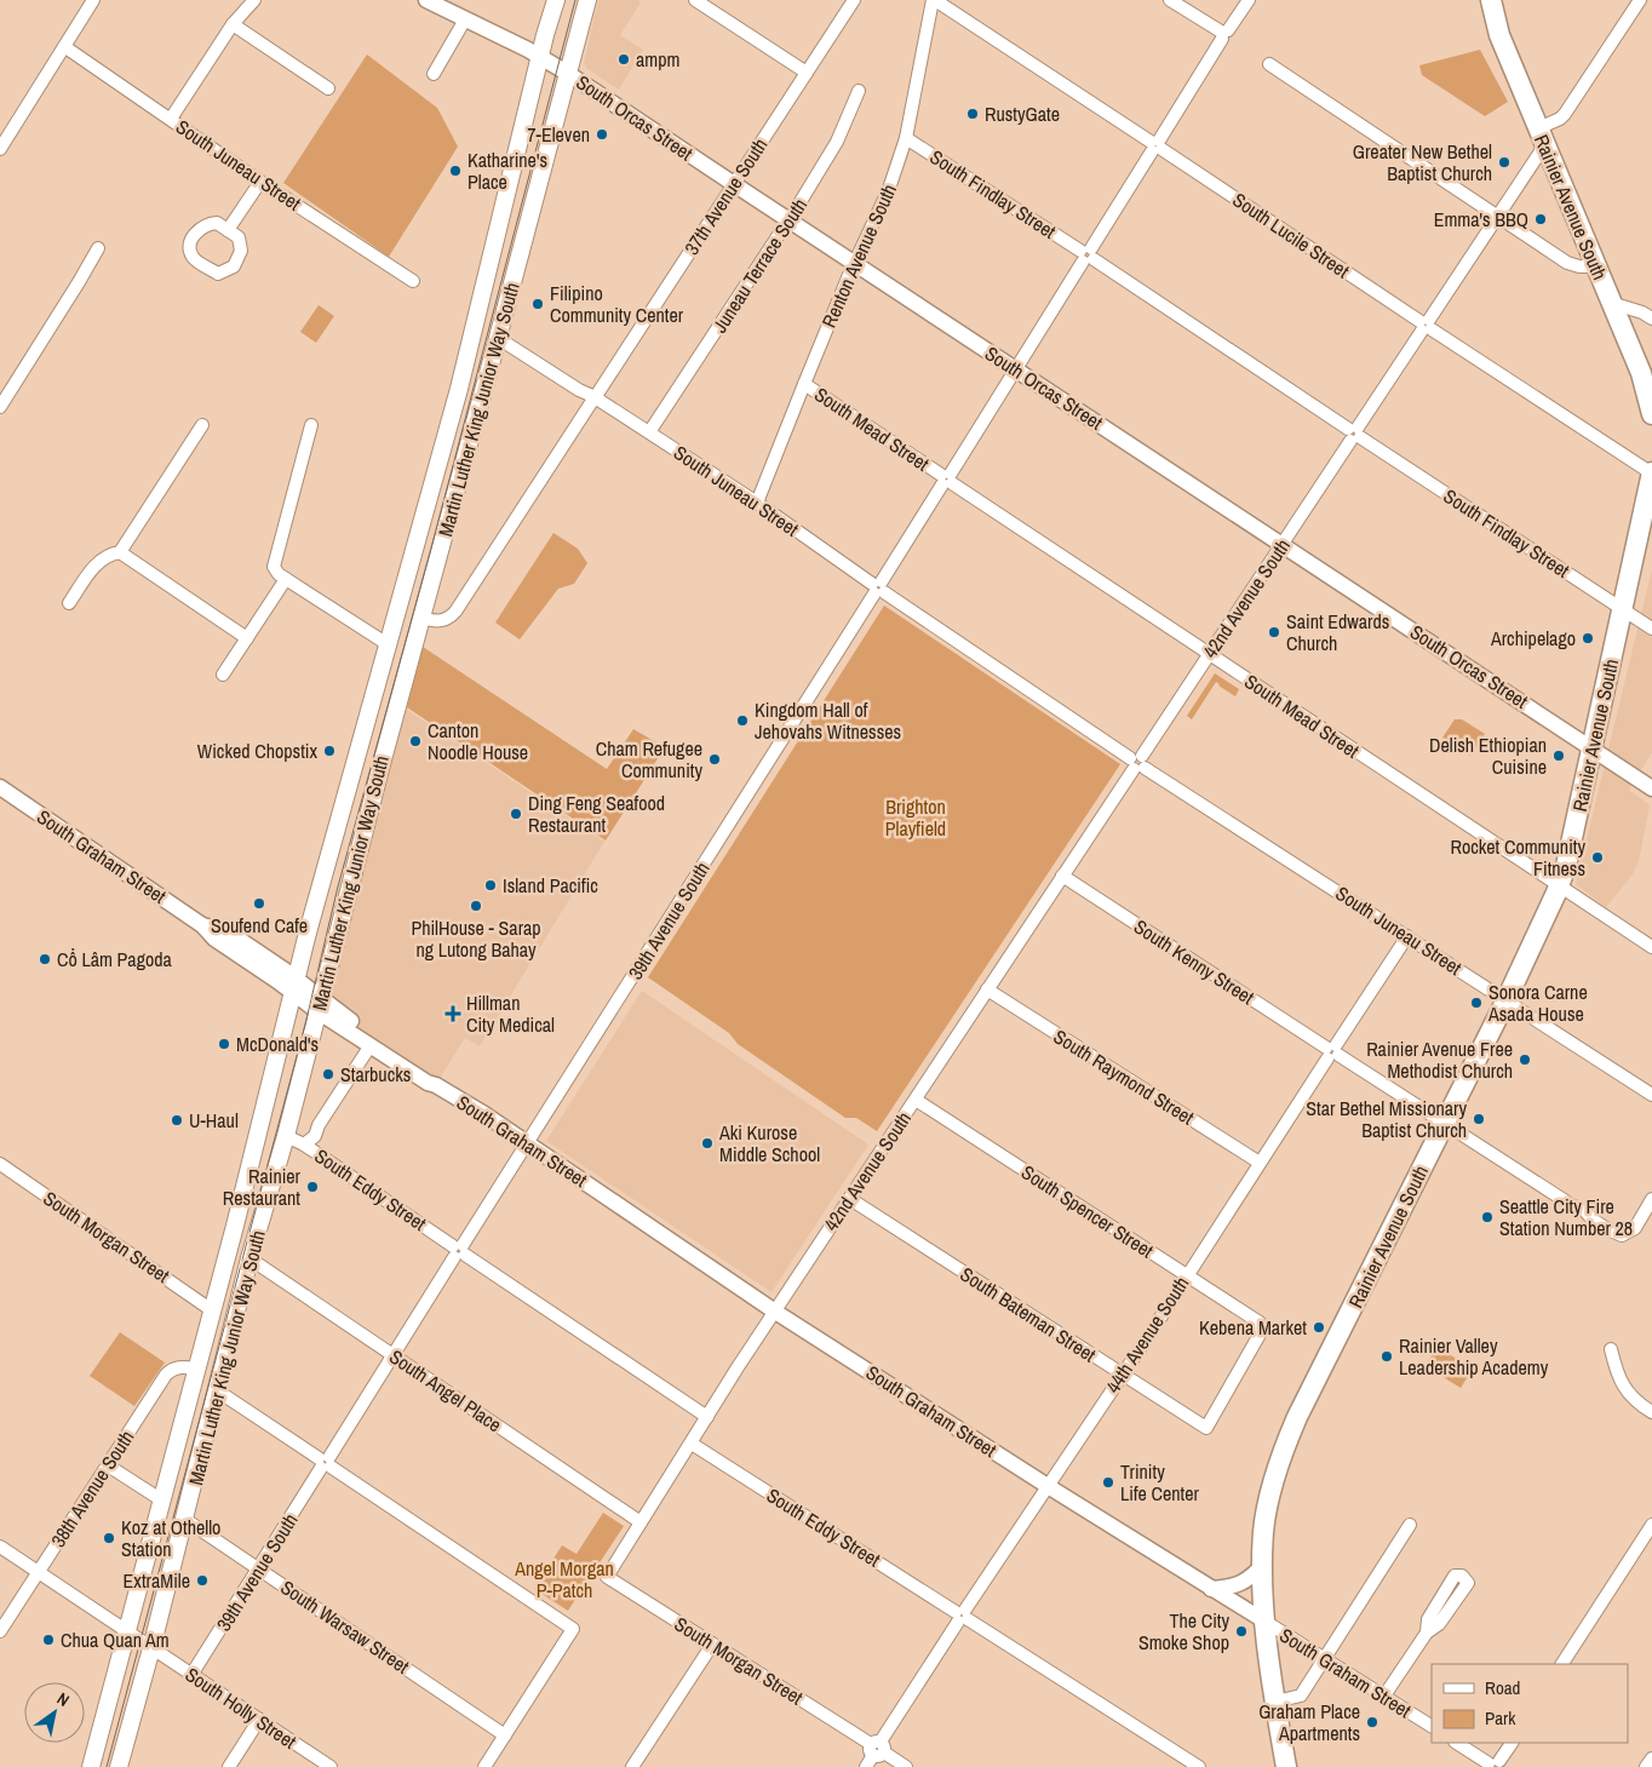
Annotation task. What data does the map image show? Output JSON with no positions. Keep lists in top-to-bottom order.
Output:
{
  "streets": {
    "main road": ["Rainier Avenue South", "Martin Luther King Junior Way South"],
    "street": [
      "South Orcas Street",
      "South Juneau Street",
      "South Findlay Street",
      "37th Avenue South",
      "South Lucile Street",
      "Renton Avenue South",
      "Juneau Terrace South",
      "South Mead Street",
      "42nd Avenue South",
      "South Graham Street",
      "39th Avenue South",
      "South Kenny Street",
      "South Raymond Street",
      "South Eddy Street",
      "South Spencer Street",
      "South Morgan Street",
      "South Bateman Street",
      "44th Avenue South",
      "South Angel Place",
      "38th Avenue South",
      "South Warsaw Street",
      "South Holly Street"
    ]
  },
  "crossings": [
    ["South Orcas Street", "37th Avenue South"],
    ["South Orcas Street", "Rainier Avenue South"],
    ["South Orcas Street", "Renton Avenue South"],
    ["South Orcas Street", "Juneau Terrace South"],
    ["South Orcas Street", "Martin Luther King Junior Way South"],
    ["South Orcas Street", "42nd Avenue South"],
    ["South Orcas Street", "39th Avenue South"],
    ["South Juneau Street", "37th Avenue South"],
    ["South Juneau Street", "Rainier Avenue South"],
    ["South Juneau Street", "Renton Avenue South"],
    ["South Juneau Street", "Juneau Terrace South"],
    ["South Juneau Street", "Martin Luther King Junior Way South"],
    ["South Juneau Street", "42nd Avenue South"],
    ["South Juneau Street", "39th Avenue South"],
    ["South Juneau Street", "44th Avenue South"],
    ["South Findlay Street", "Rainier Avenue South"],
    ["South Findlay Street", "Renton Avenue South"],
    ["South Findlay Street", "42nd Avenue South"],
    ["South Findlay Street", "39th Avenue South"],
    ["37th Avenue South", "Martin Luther King Junior Way South"],
    ["Rainier Avenue South", "South Lucile Street"],
    ["Rainier Avenue South", "South Mead Street"],
    ["Rainier Avenue South", "42nd Avenue South"],
    ["Rainier Avenue South", "South Graham Street"],
    ["Rainier Avenue South", "South Kenny Street"],
    ["South Lucile Street", "Renton Avenue South"],
    ["South Lucile Street", "42nd Avenue South"],
    ["South Lucile Street", "39th Avenue South"],
    ["Renton Avenue South", "South Mead Street"],
    ["Martin Luther King Junior Way South", "South Graham Street"],
    ["Martin Luther King Junior Way South", "South Eddy Street"],
    ["Martin Luther King Junior Way South", "South Morgan Street"],
    ["Martin Luther King Junior Way South", "South Angel Place"],
    ["Martin Luther King Junior Way South", "38th Avenue South"],
    ["Martin Luther King Junior Way South", "South Warsaw Street"],
    ["Martin Luther King Junior Way South", "South Holly Street"],
    ["South Mead Street", "42nd Avenue South"],
    ["South Mead Street", "39th Avenue South"],
    ["42nd Avenue South", "South Graham Street"],
    ["42nd Avenue South", "South Kenny Street"],
    ["42nd Avenue South", "South Raymond Street"],
    ["42nd Avenue South", "South Eddy Street"],
    ["42nd Avenue South", "South Spencer Street"],
    ["42nd Avenue South", "South Morgan Street"],
    ["42nd Avenue South", "South Bateman Street"],
    ["42nd Avenue South", "South Angel Place"],
    ["South Graham Street", "39th Avenue South"],
    ["South Graham Street", "44th Avenue South"],
    ["39th Avenue South", "South Eddy Street"],
    ["39th Avenue South", "South Angel Place"],
    ["39th Avenue South", "South Warsaw Street"],
    ["39th Avenue South", "South Holly Street"],
    ["South Kenny Street", "44th Avenue South"],
    ["South Raymond Street", "44th Avenue South"],
    ["South Eddy Street", "44th Avenue South"],
    ["South Spencer Street", "South Bateman Street"],
    ["South Spencer Street", "44th Avenue South"],
    ["South Morgan Street", "44th Avenue South"],
    ["South Bateman Street", "44th Avenue South"],
    ["38th Avenue South", "South Holly Street"]
  ],
  "parks": ["Brighton Playfield", "Angel Morgan P-Patch"],
  "places": {
    "other": [
      "ampm",
      "RustyGate",
      "7-Eleven",
      "Greater New Bethel Baptist Church",
      "Katharine's Place",
      "Emma's BBQ",
      "Filipino Community Center",
      "Saint Edwards Church",
      "Archipelago",
      "Kingdom Hall of Jehovahs Witnesses",
      "Canton Noodle House",
      "Wicked Chopstix",
      "Delish Ethiopian Cuisine",
      "Cham Refugee Community",
      "Ding Feng Seafood Restaurant",
      "Rocket Community Fitness",
      "Island Pacific",
      "Soufend Cafe",
      "PhilHouse - Sarap ng Lutong Bahay",
      "Cổ Lâm Pagoda",
      "Sonora Carne Asada House",
      "McDonald's",
      "Rainier Avenue Free Methodist Church",
      "Starbucks",
      "Star Bethel Missionary Baptist Church",
      "U-Haul",
      "Aki Kurose Middle School",
      "Rainier Restaurant",
      "Seattle City Fire Station Number 28",
      "Kebena Market",
      "Rainier Valley Leadership Academy",
      "Trinity Life Center",
      "Koz at Othello Station",
      "ExtraMile",
      "The City Smoke Shop",
      "Chua Quan Am",
      "Graham Place Apartments"
    ],
    "health": ["Hillman City Medical"]
  },
  "legend": ["Road", "Park"],
  "north": "top right"
}
